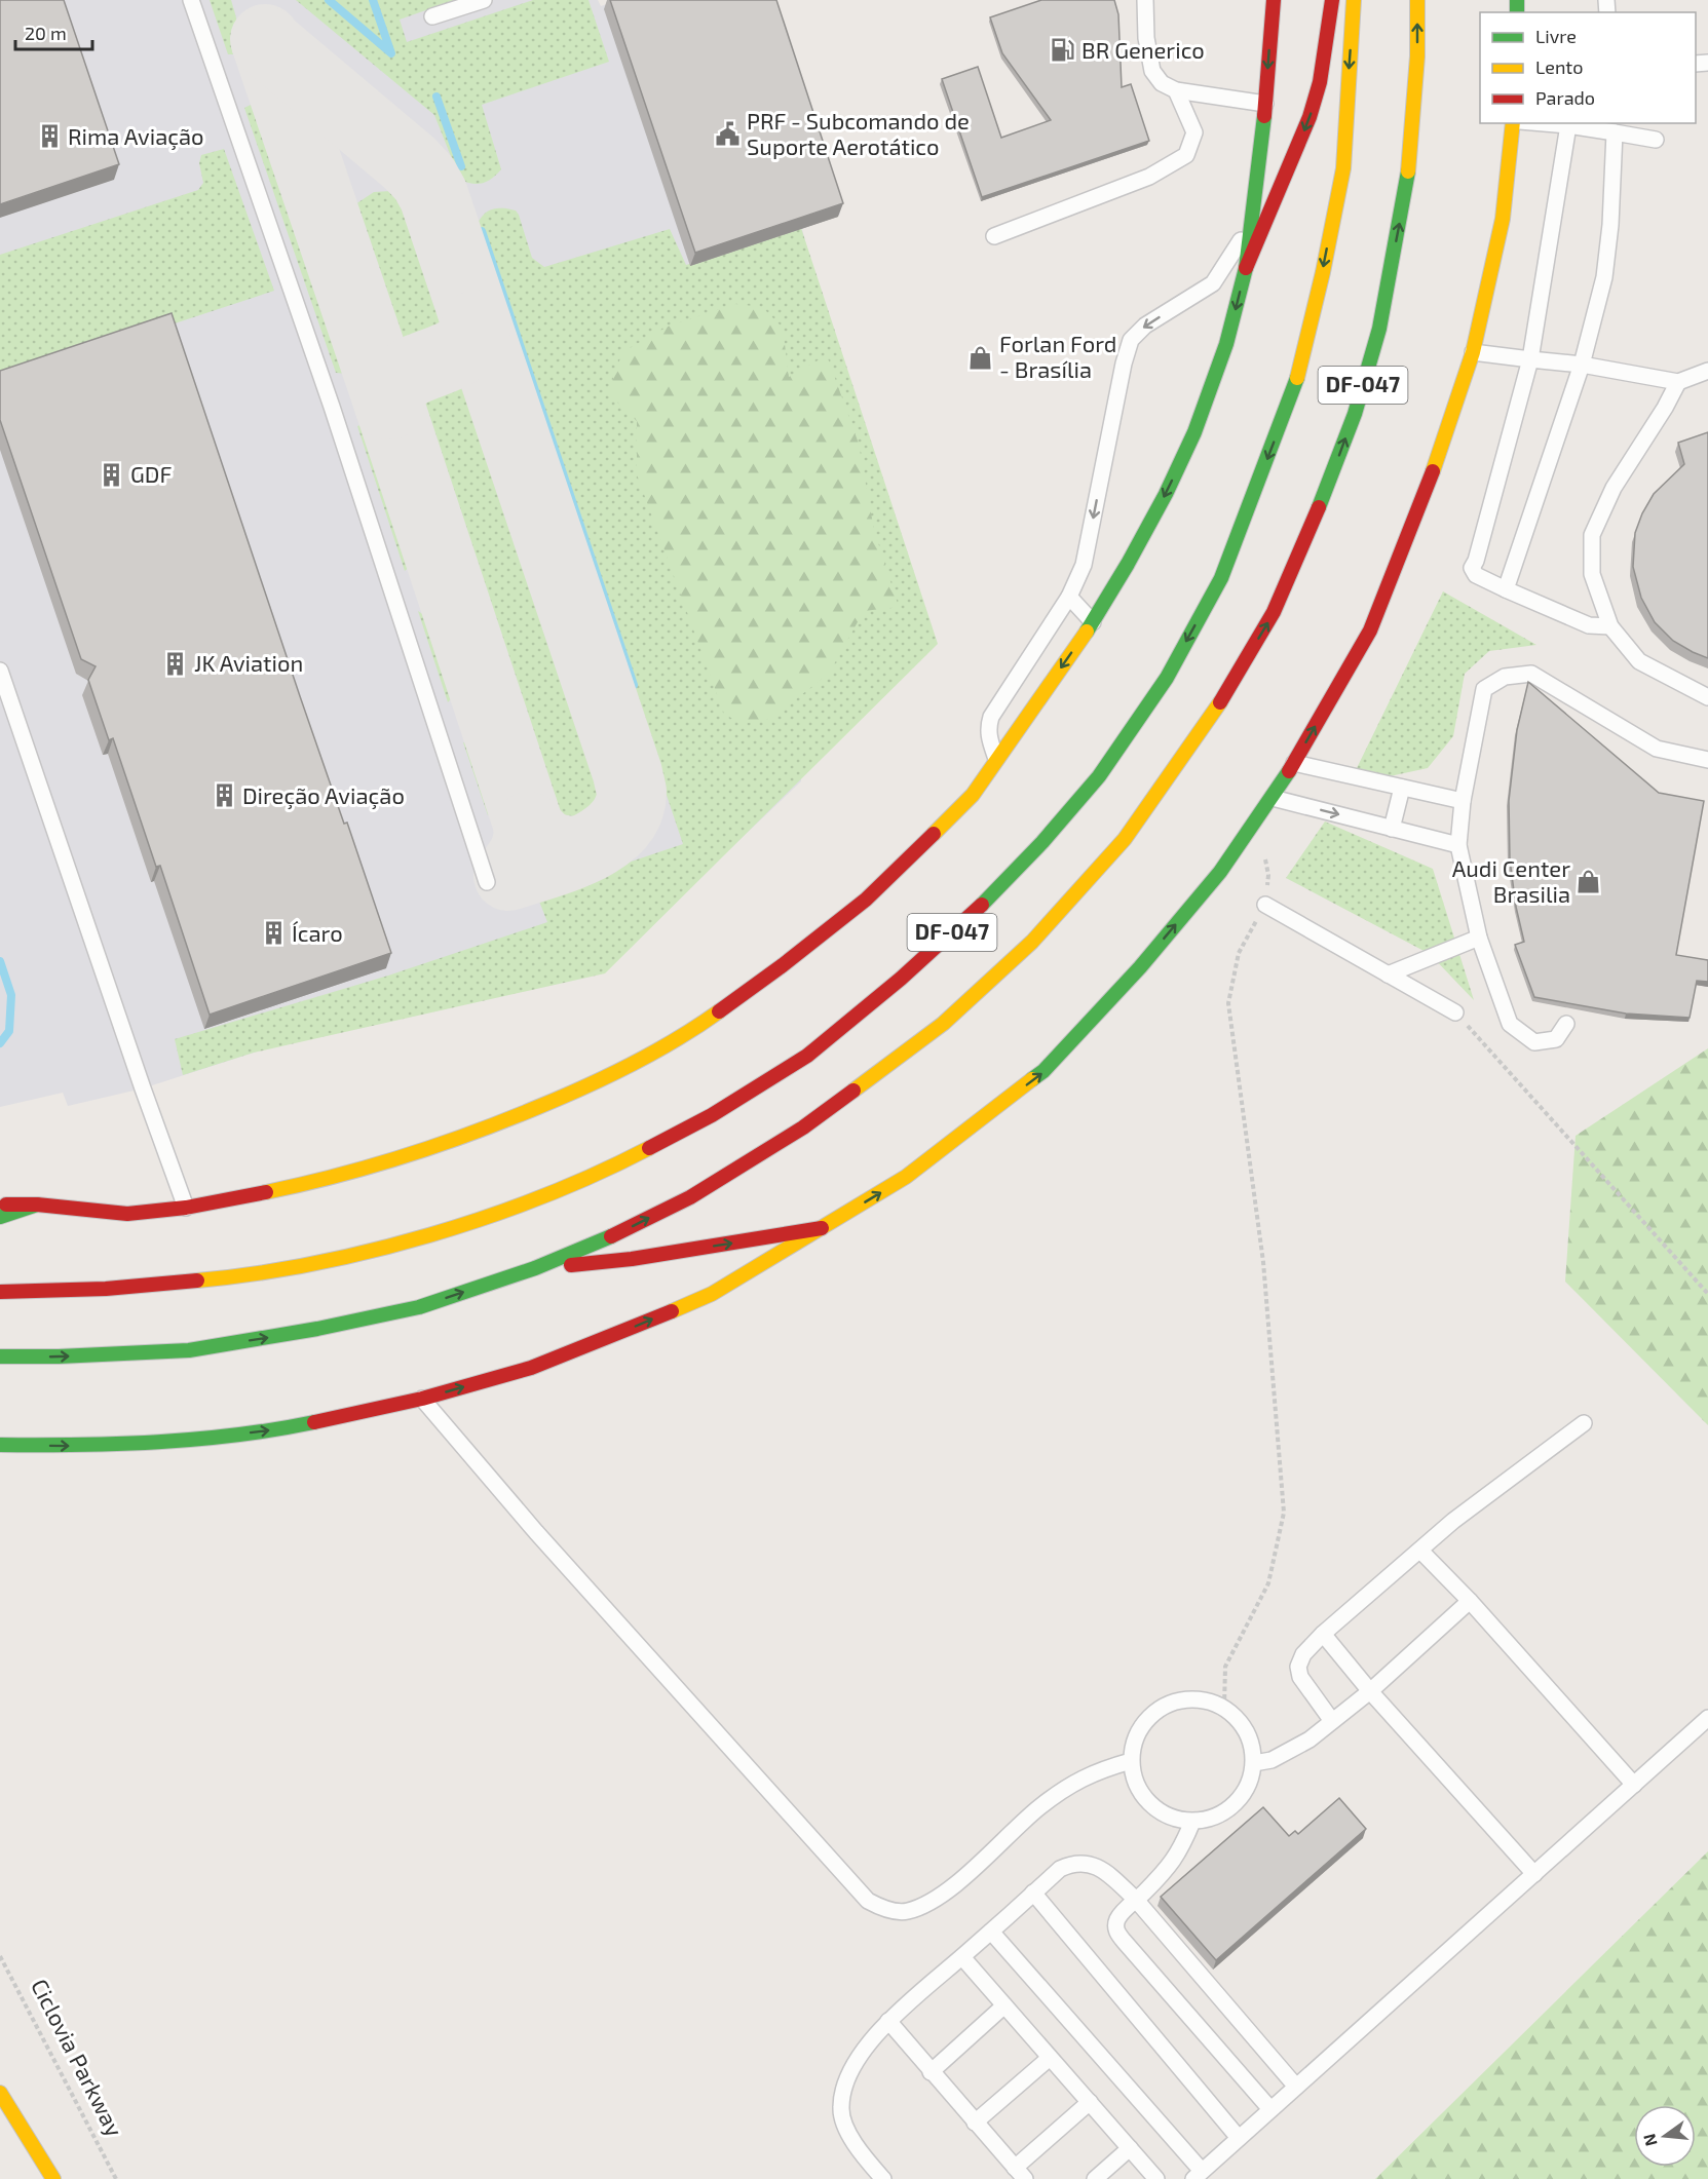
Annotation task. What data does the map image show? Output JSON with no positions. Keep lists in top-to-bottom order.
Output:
{
  "streets": {
    "main road": ["DF-047"],
    "path": ["Ciclovia Parkway"]
  },
  "places": {
    "fuel station": ["BR Generico"],
    "public building": ["PRF - Subcomando de Suporte Aerotático"],
    "building": [
      "Rima Aviação",
      "GDF",
      "JK Aviation",
      "Direção Aviação",
      "Ícaro"
    ],
    "shop": ["Forlan Ford - Brasília", "Audi Center Brasilia"]
  },
  "legend": ["Livre", "Lento", "Parado"],
  "scale_bar": "20 m",
  "north": "left"
}
